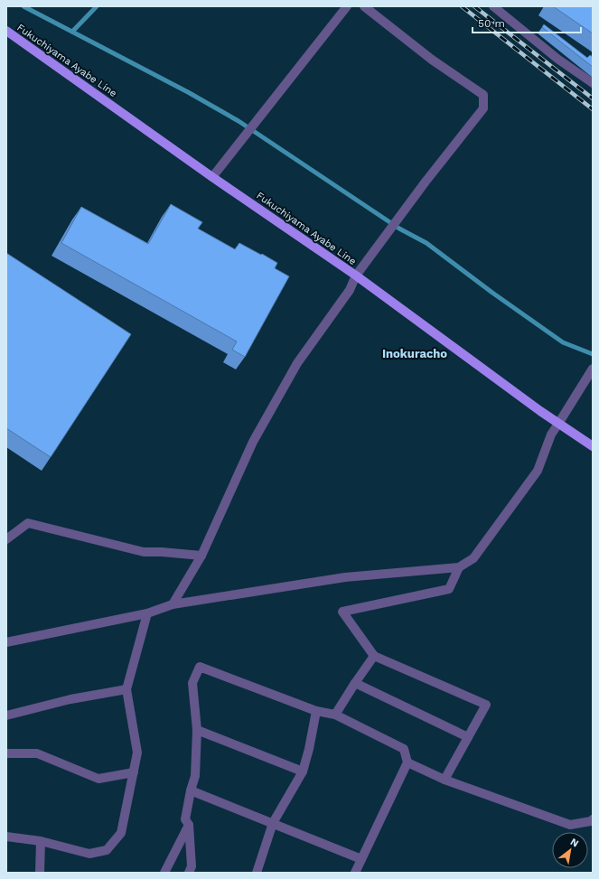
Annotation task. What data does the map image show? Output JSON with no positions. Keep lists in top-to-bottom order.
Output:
{
  "streets": {
    "main road": ["Fukuchiyama Ayabe Line"]
  },
  "districts": ["Inokuracho"],
  "scale_bar": "50 m",
  "north": "top right"
}
